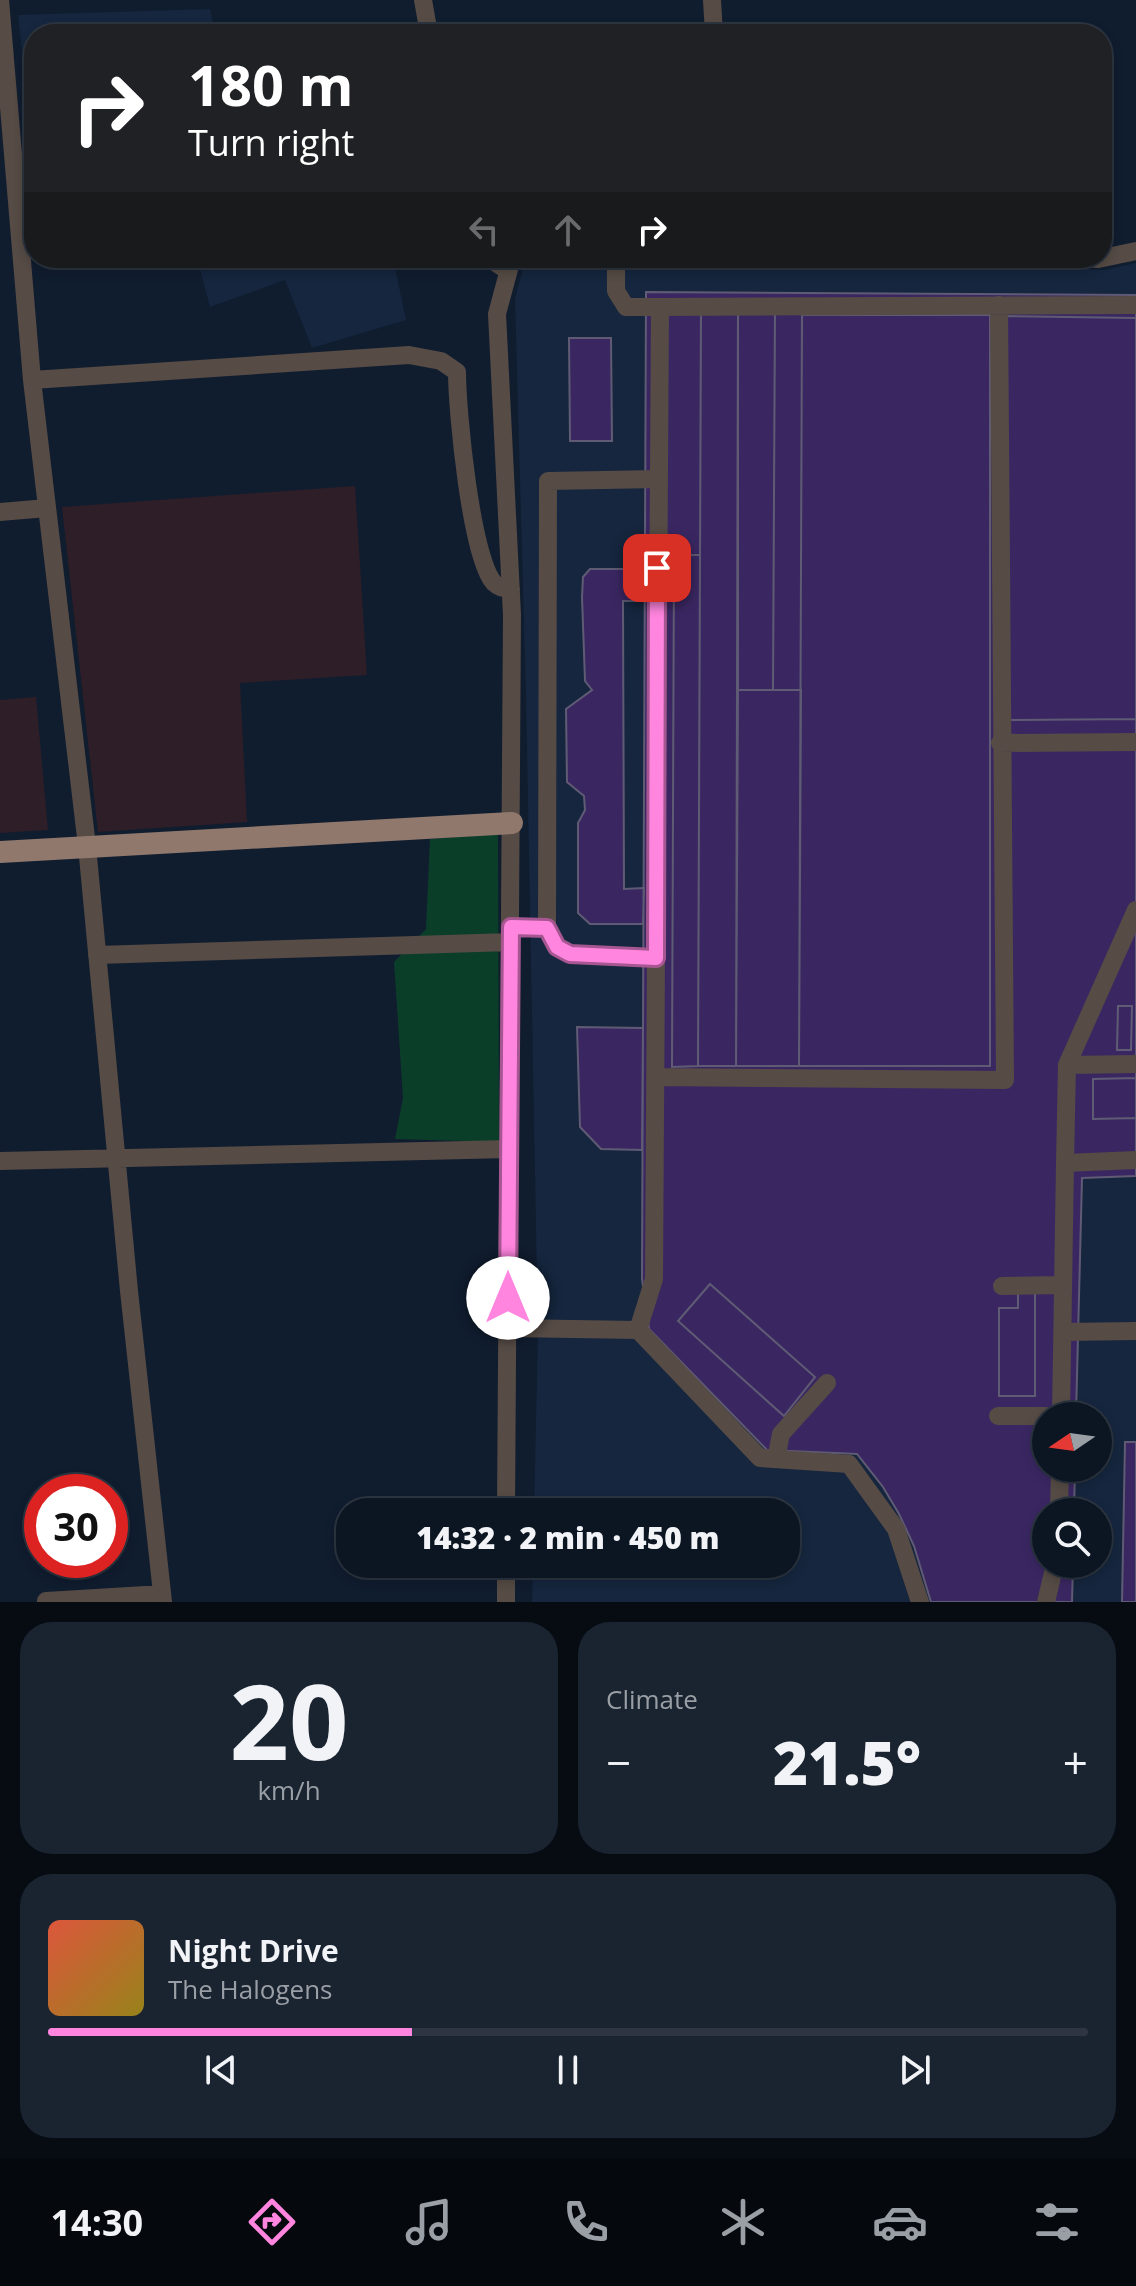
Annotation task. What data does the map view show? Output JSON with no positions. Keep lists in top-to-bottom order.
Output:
{
  "north": "left",
  "page": {
    "turn": ["180 m", "Turn right"],
    "limit": "30",
    "trip": "14:32 · 2 min · 450 m",
    "tile": [
      ["20", "km/h"],
      "Climate"
    ],
    "heat": ["−", "21.5°", "+"],
    "song": ["Night Drive", "The Halogens"],
    "tabs": "14:30"
  }
}
